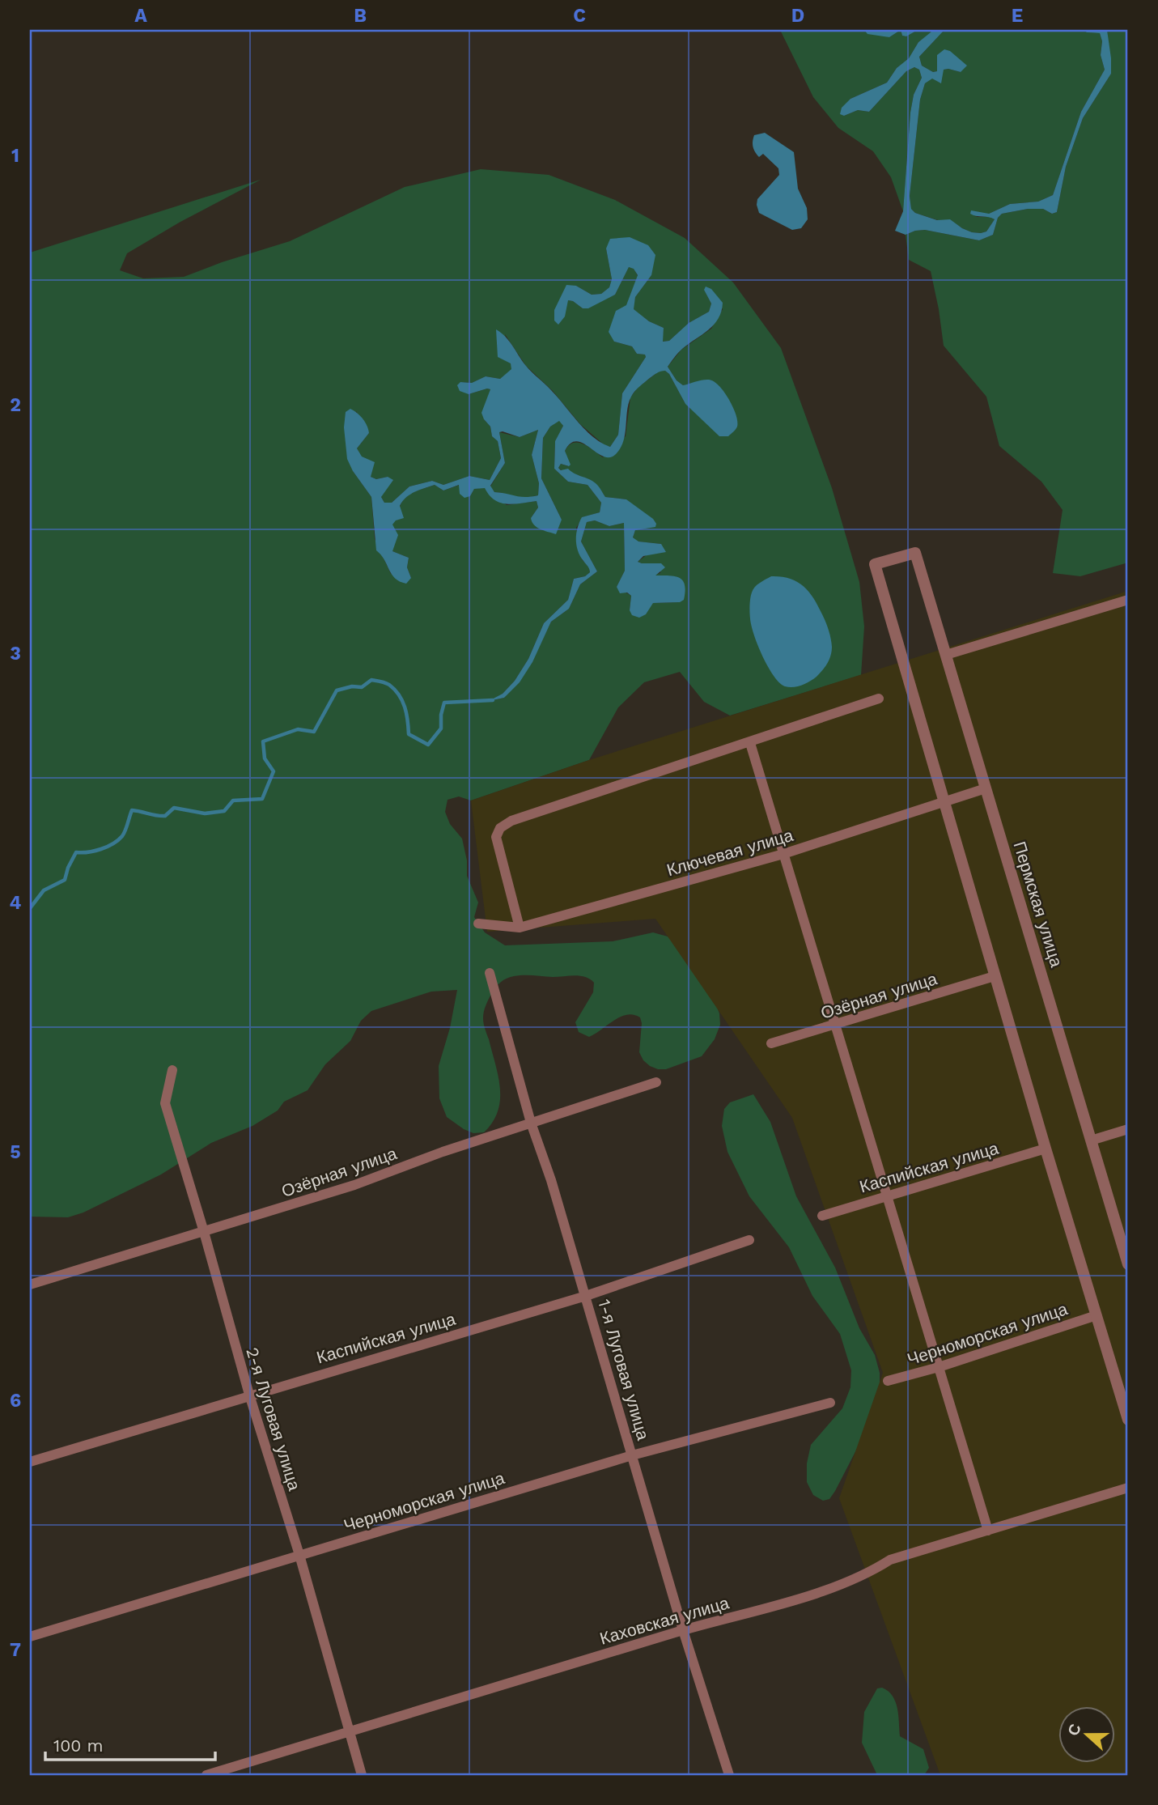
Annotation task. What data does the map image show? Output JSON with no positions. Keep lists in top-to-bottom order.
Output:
{
  "streets": {
    "street": [
      "Ключевая улица",
      "Пермская улица",
      "Озёрная улица",
      "Каспийская улица",
      "Черноморская улица",
      "1-я Луговая улица",
      "2-я Луговая улица",
      "Каховская улица"
    ]
  },
  "crossings": [
    ["Ключевая улица", "Пермская улица"],
    ["Озёрная улица", "1-я Луговая улица"],
    ["Озёрная улица", "2-я Луговая улица"],
    ["Каспийская улица", "1-я Луговая улица"],
    ["Каспийская улица", "2-я Луговая улица"],
    ["Черноморская улица", "1-я Луговая улица"],
    ["Черноморская улица", "2-я Луговая улица"],
    ["1-я Луговая улица", "Каховская улица"],
    ["2-я Луговая улица", "Каховская улица"]
  ],
  "scale_bar": "100 m",
  "north": "left",
  "grid": {
    "columns": [
      "A",
      "B",
      "C",
      "D",
      "E"
    ],
    "rows": [
      "1",
      "2",
      "3",
      "4",
      "5",
      "6",
      "7"
    ]
  }
}
